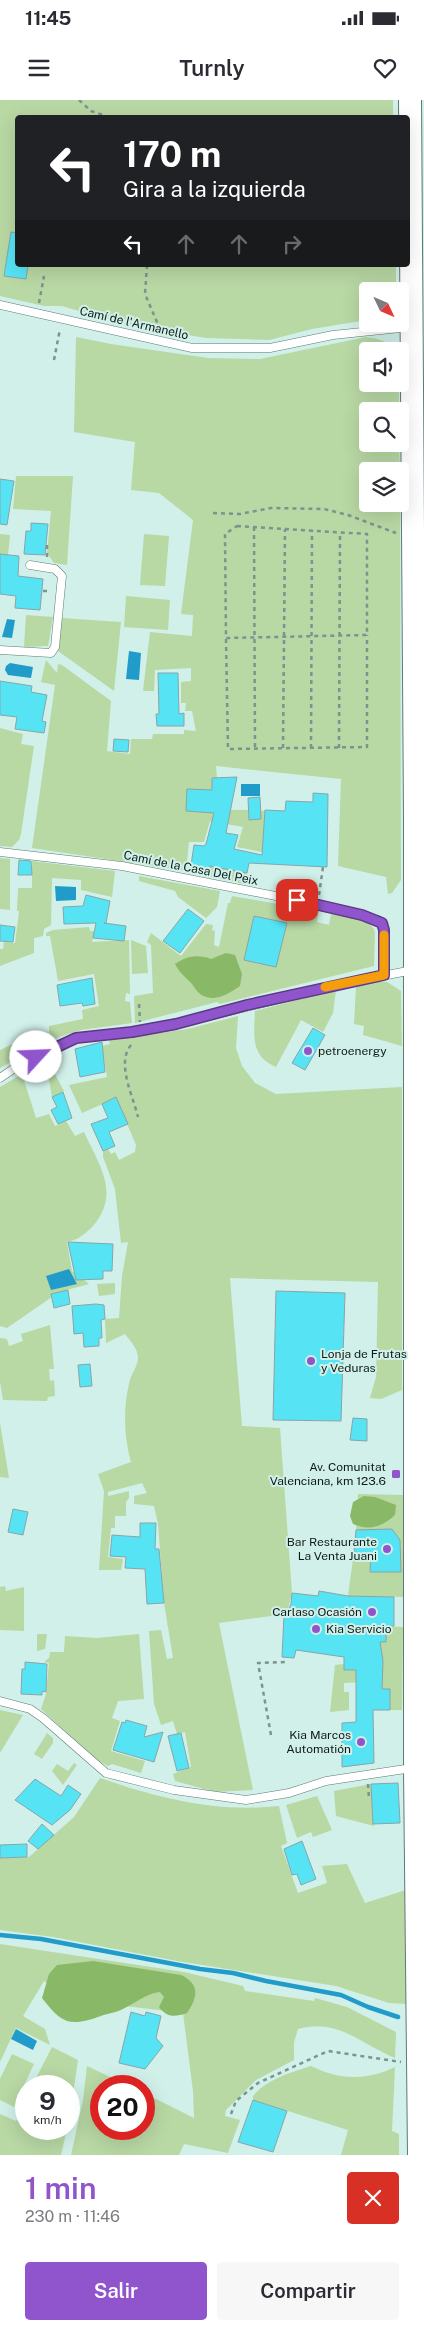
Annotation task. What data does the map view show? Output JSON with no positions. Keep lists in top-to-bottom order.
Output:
{
  "streets": {
    "lane": ["Camí de l'Armanello", "Camí de la Casa Del Peix"]
  },
  "places": {
    "other": [
      "petroenergy",
      "Lonja de Frutas y Veduras",
      "Bar Restaurante La Venta Juani",
      "Carlaso Ocasión",
      "Kia Servicio",
      "Kia Marcos Automatión"
    ],
    "transit": ["Av. Comunitat Valenciana, km 123.6"]
  },
  "north": "bottom right",
  "page": {
    "status": "11:45",
    "header": "Turnly",
    "turn": ["170 m", "Gira a la izquierda"],
    "speed": "9 km/h",
    "limit": "20",
    "heading": ["1 min", "230 m · 11:46"],
    "buttons": ["Salir", "Compartir"]
  }
}
